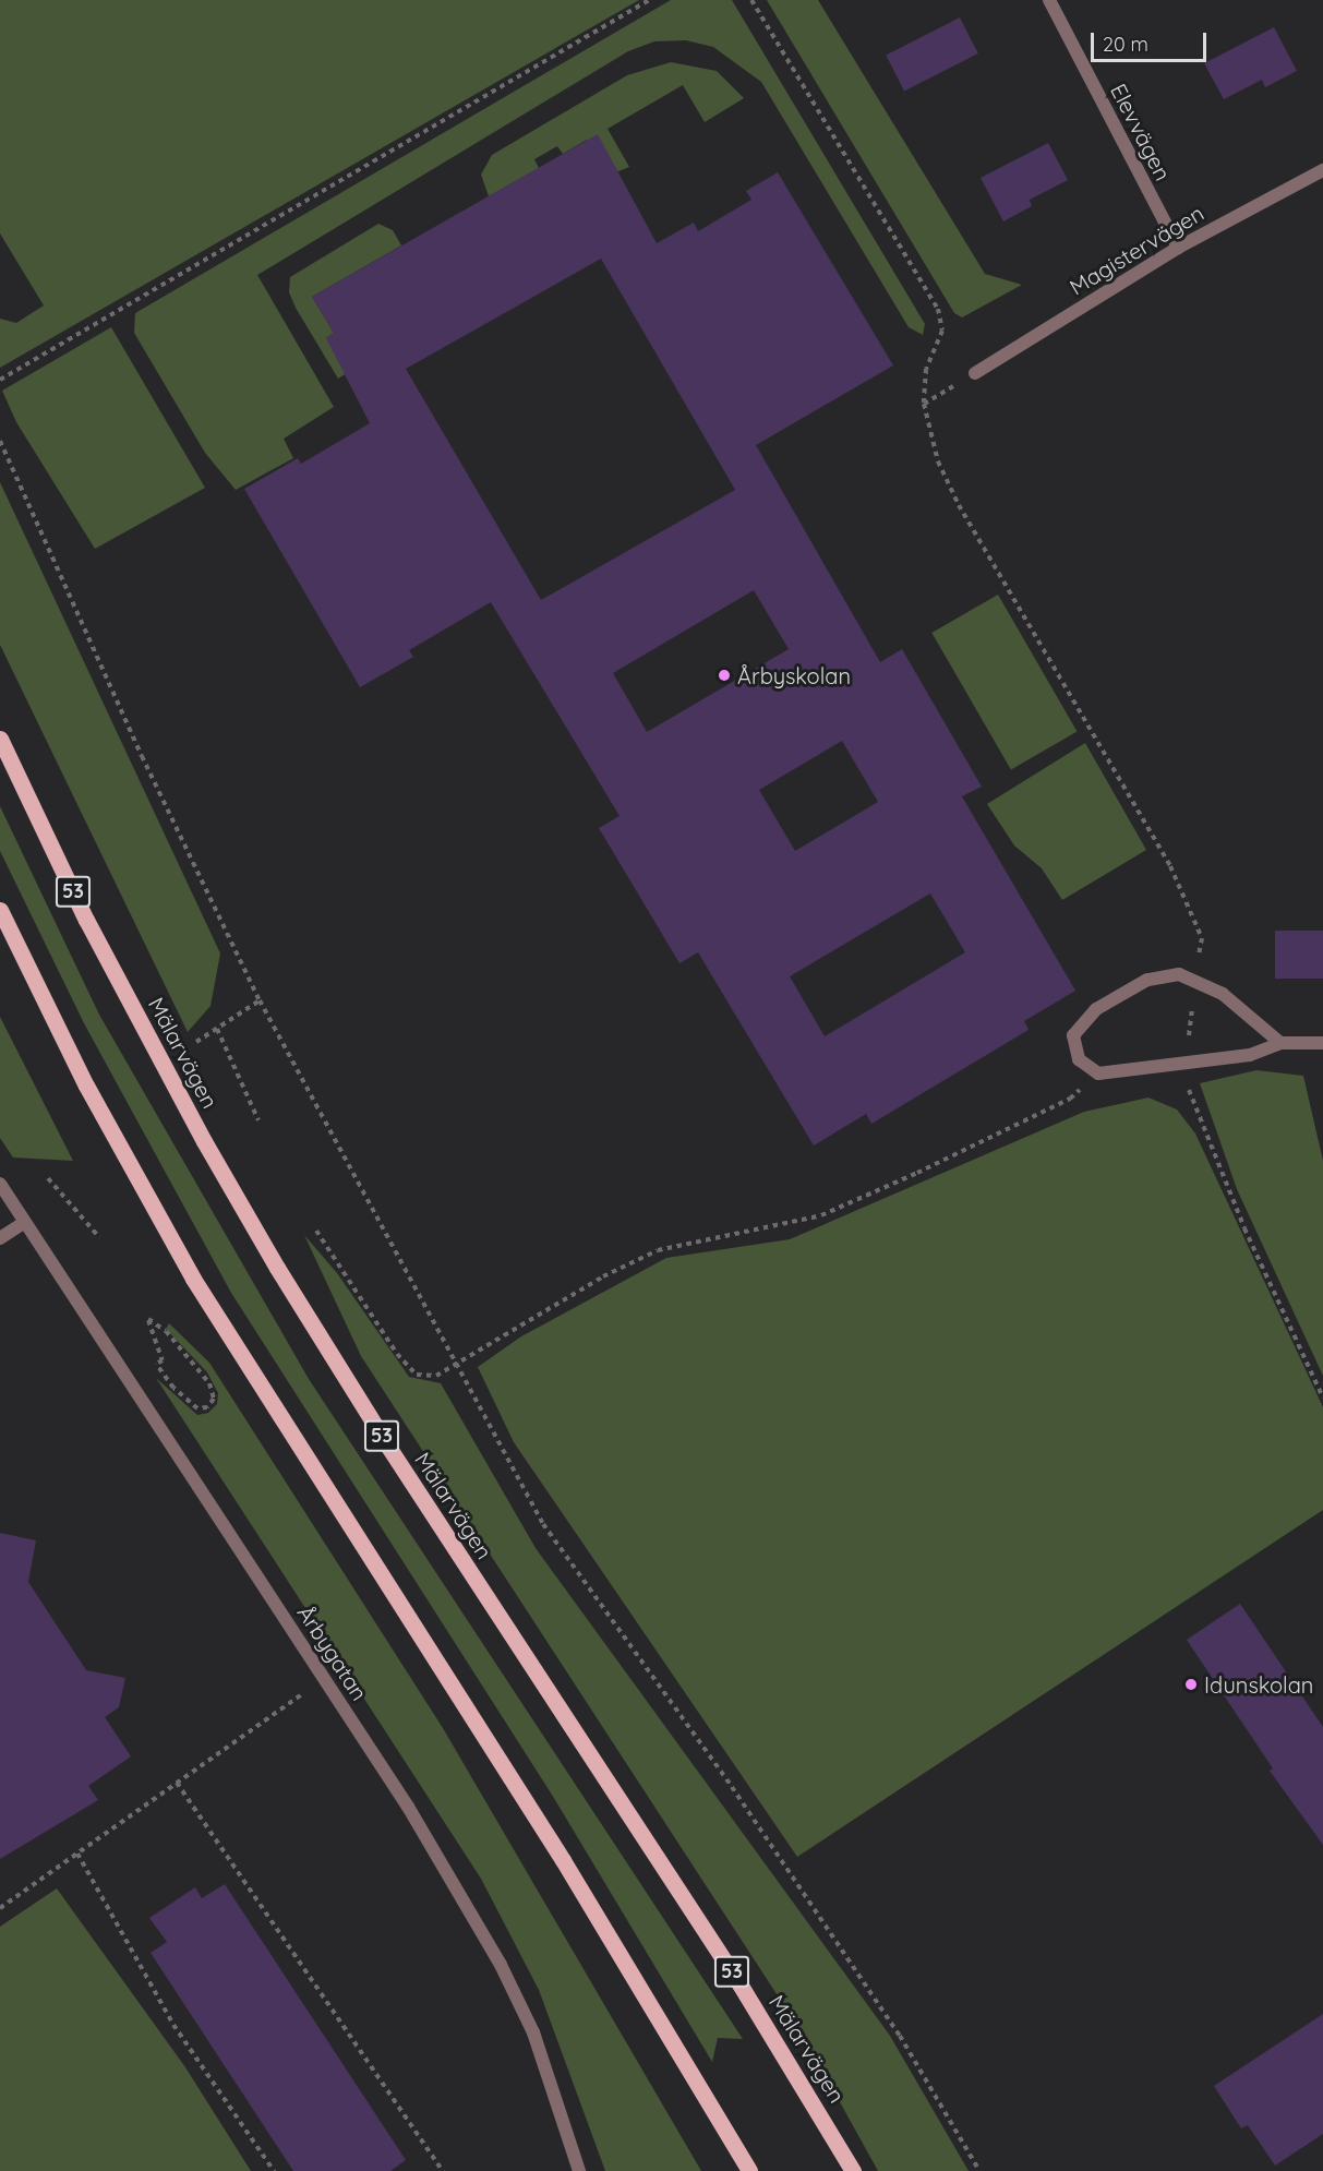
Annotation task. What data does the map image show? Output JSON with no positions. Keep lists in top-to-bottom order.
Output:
{
  "streets": {
    "main road": ["53", "Mälarvägen"],
    "street": ["Elevvägen", "Magistervägen", "Årbygatan"]
  },
  "crossings": [
    ["Elevvägen", "Magistervägen"]
  ],
  "places": ["Årbyskolan", "Idunskolan"],
  "scale_bar": "20 m"
}
